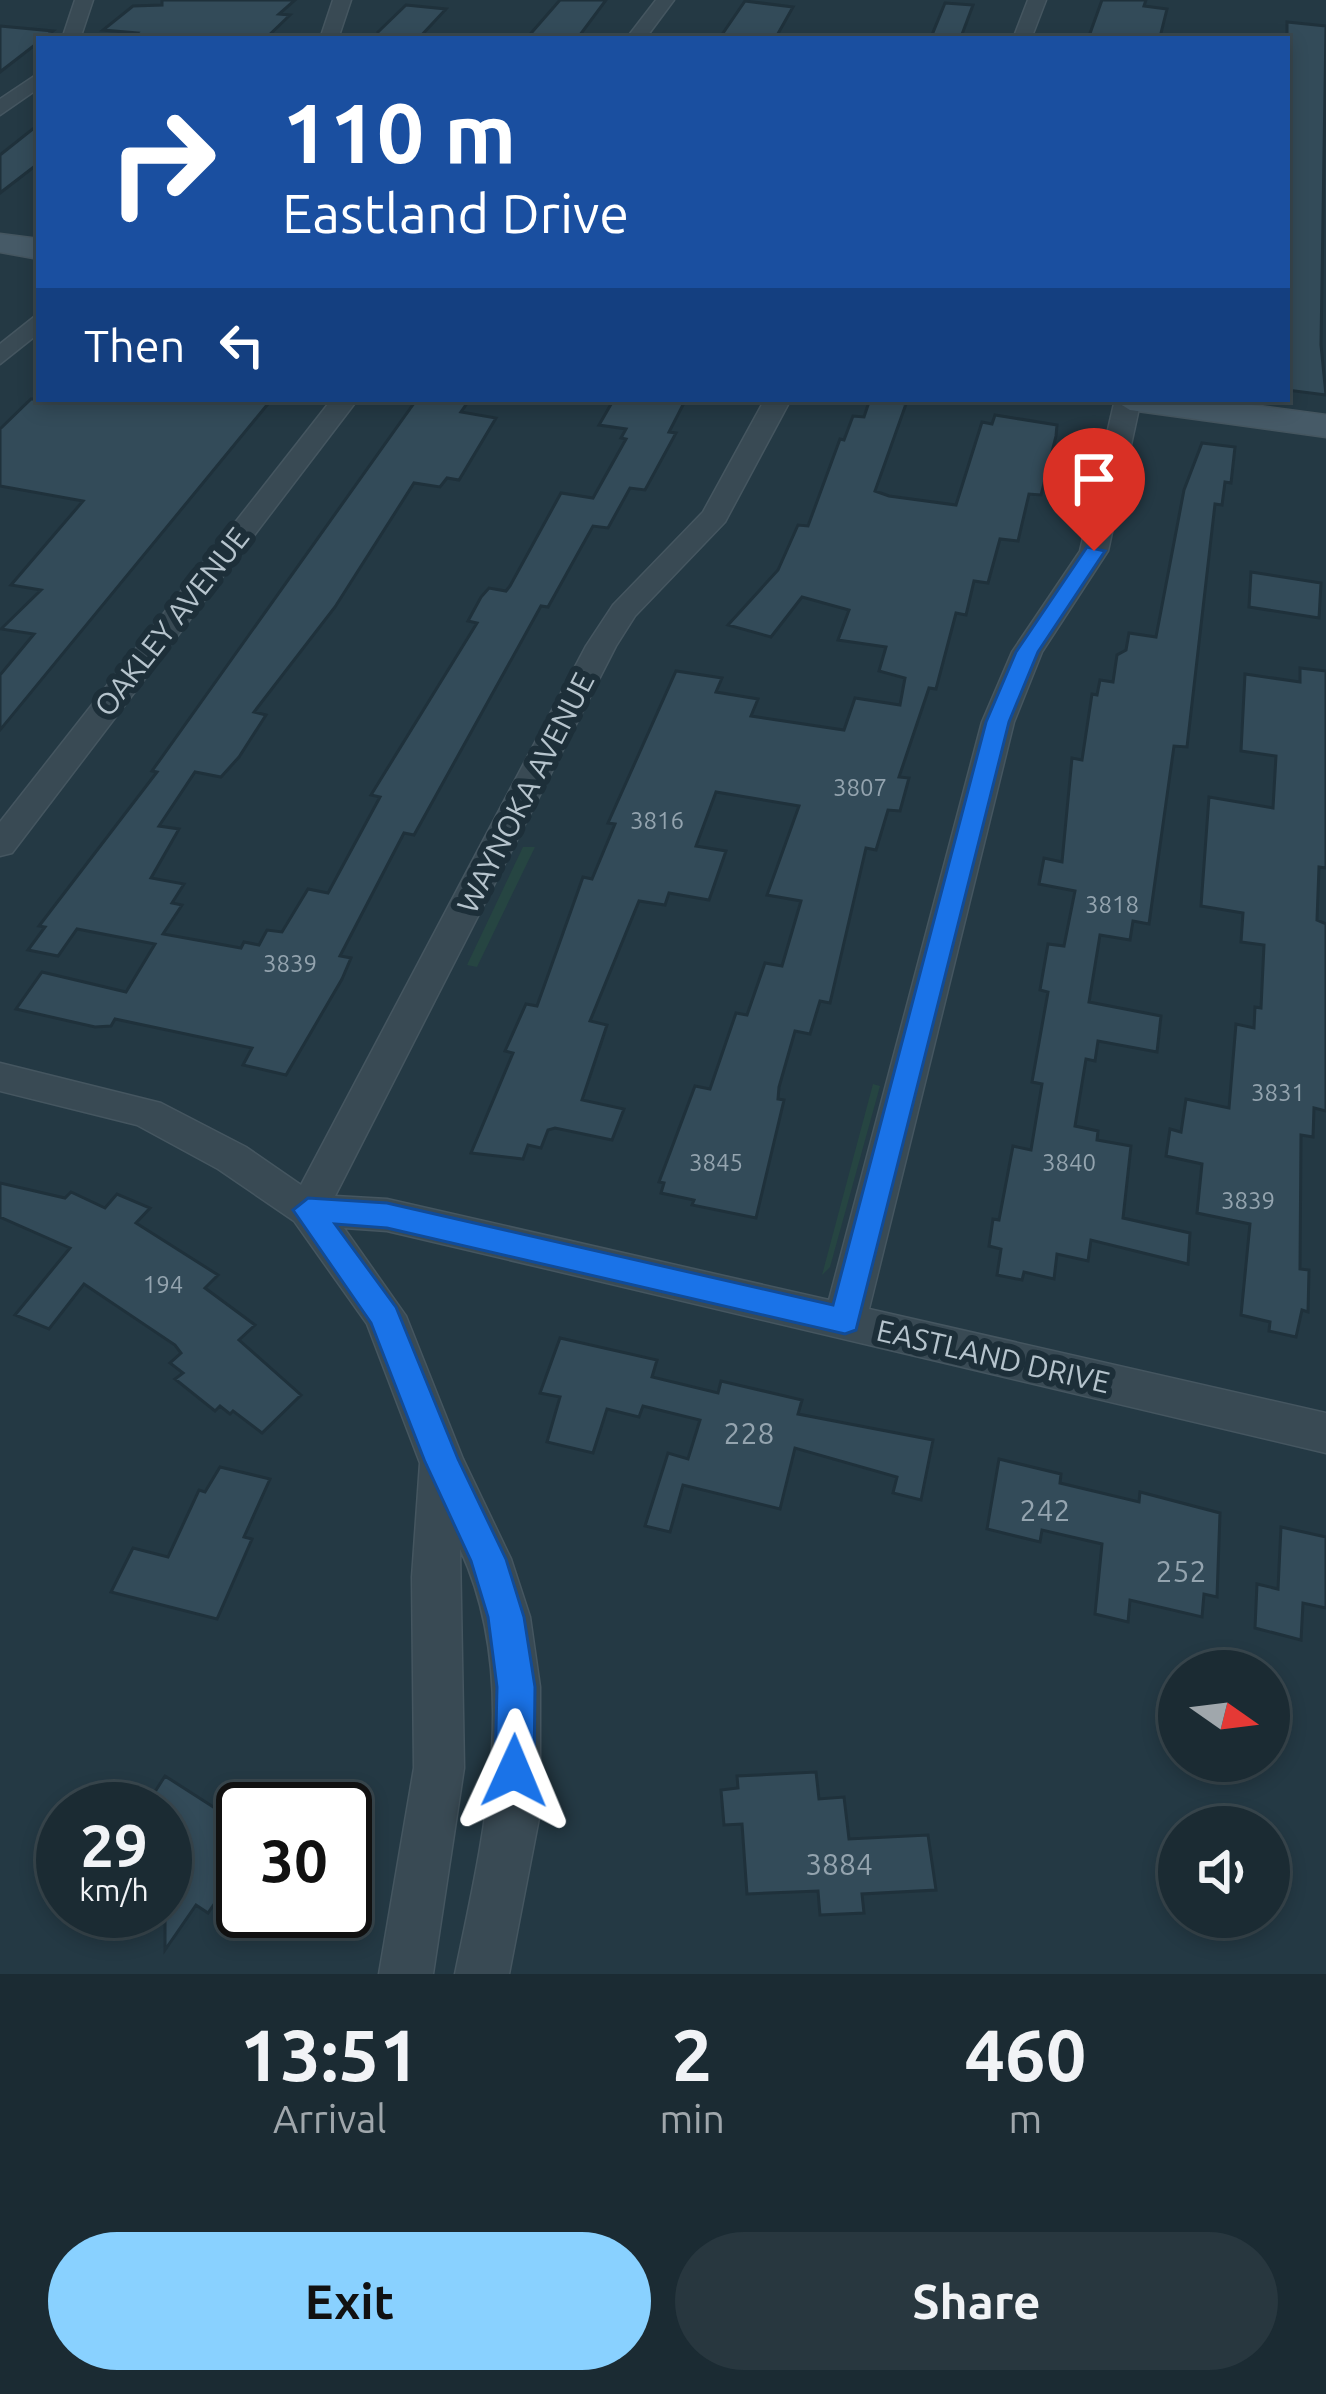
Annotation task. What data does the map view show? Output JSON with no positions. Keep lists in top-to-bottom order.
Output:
{
  "streets": {
    "street": ["OAKLEY AVENUE", "WAYNOKA AVENUE", "EASTLAND DRIVE"]
  },
  "crossings": [
    ["WAYNOKA AVENUE", "EASTLAND DRIVE"]
  ],
  "house_numbers": [
    "3807",
    "3816",
    "3818",
    "3839",
    "3831",
    "3845",
    "3840",
    "3839",
    "194",
    "228",
    "242",
    "252",
    "3884"
  ],
  "north": "right",
  "page": {
    "turn": ["110 m", "Eastland Drive"],
    "then": "Then",
    "speed": "29 km/h",
    "limit": "30",
    "eta": [
      "13:51",
      "Arrival",
      "2",
      "min",
      "460",
      "m"
    ],
    "buttons": ["Exit", "Share"]
  }
}
